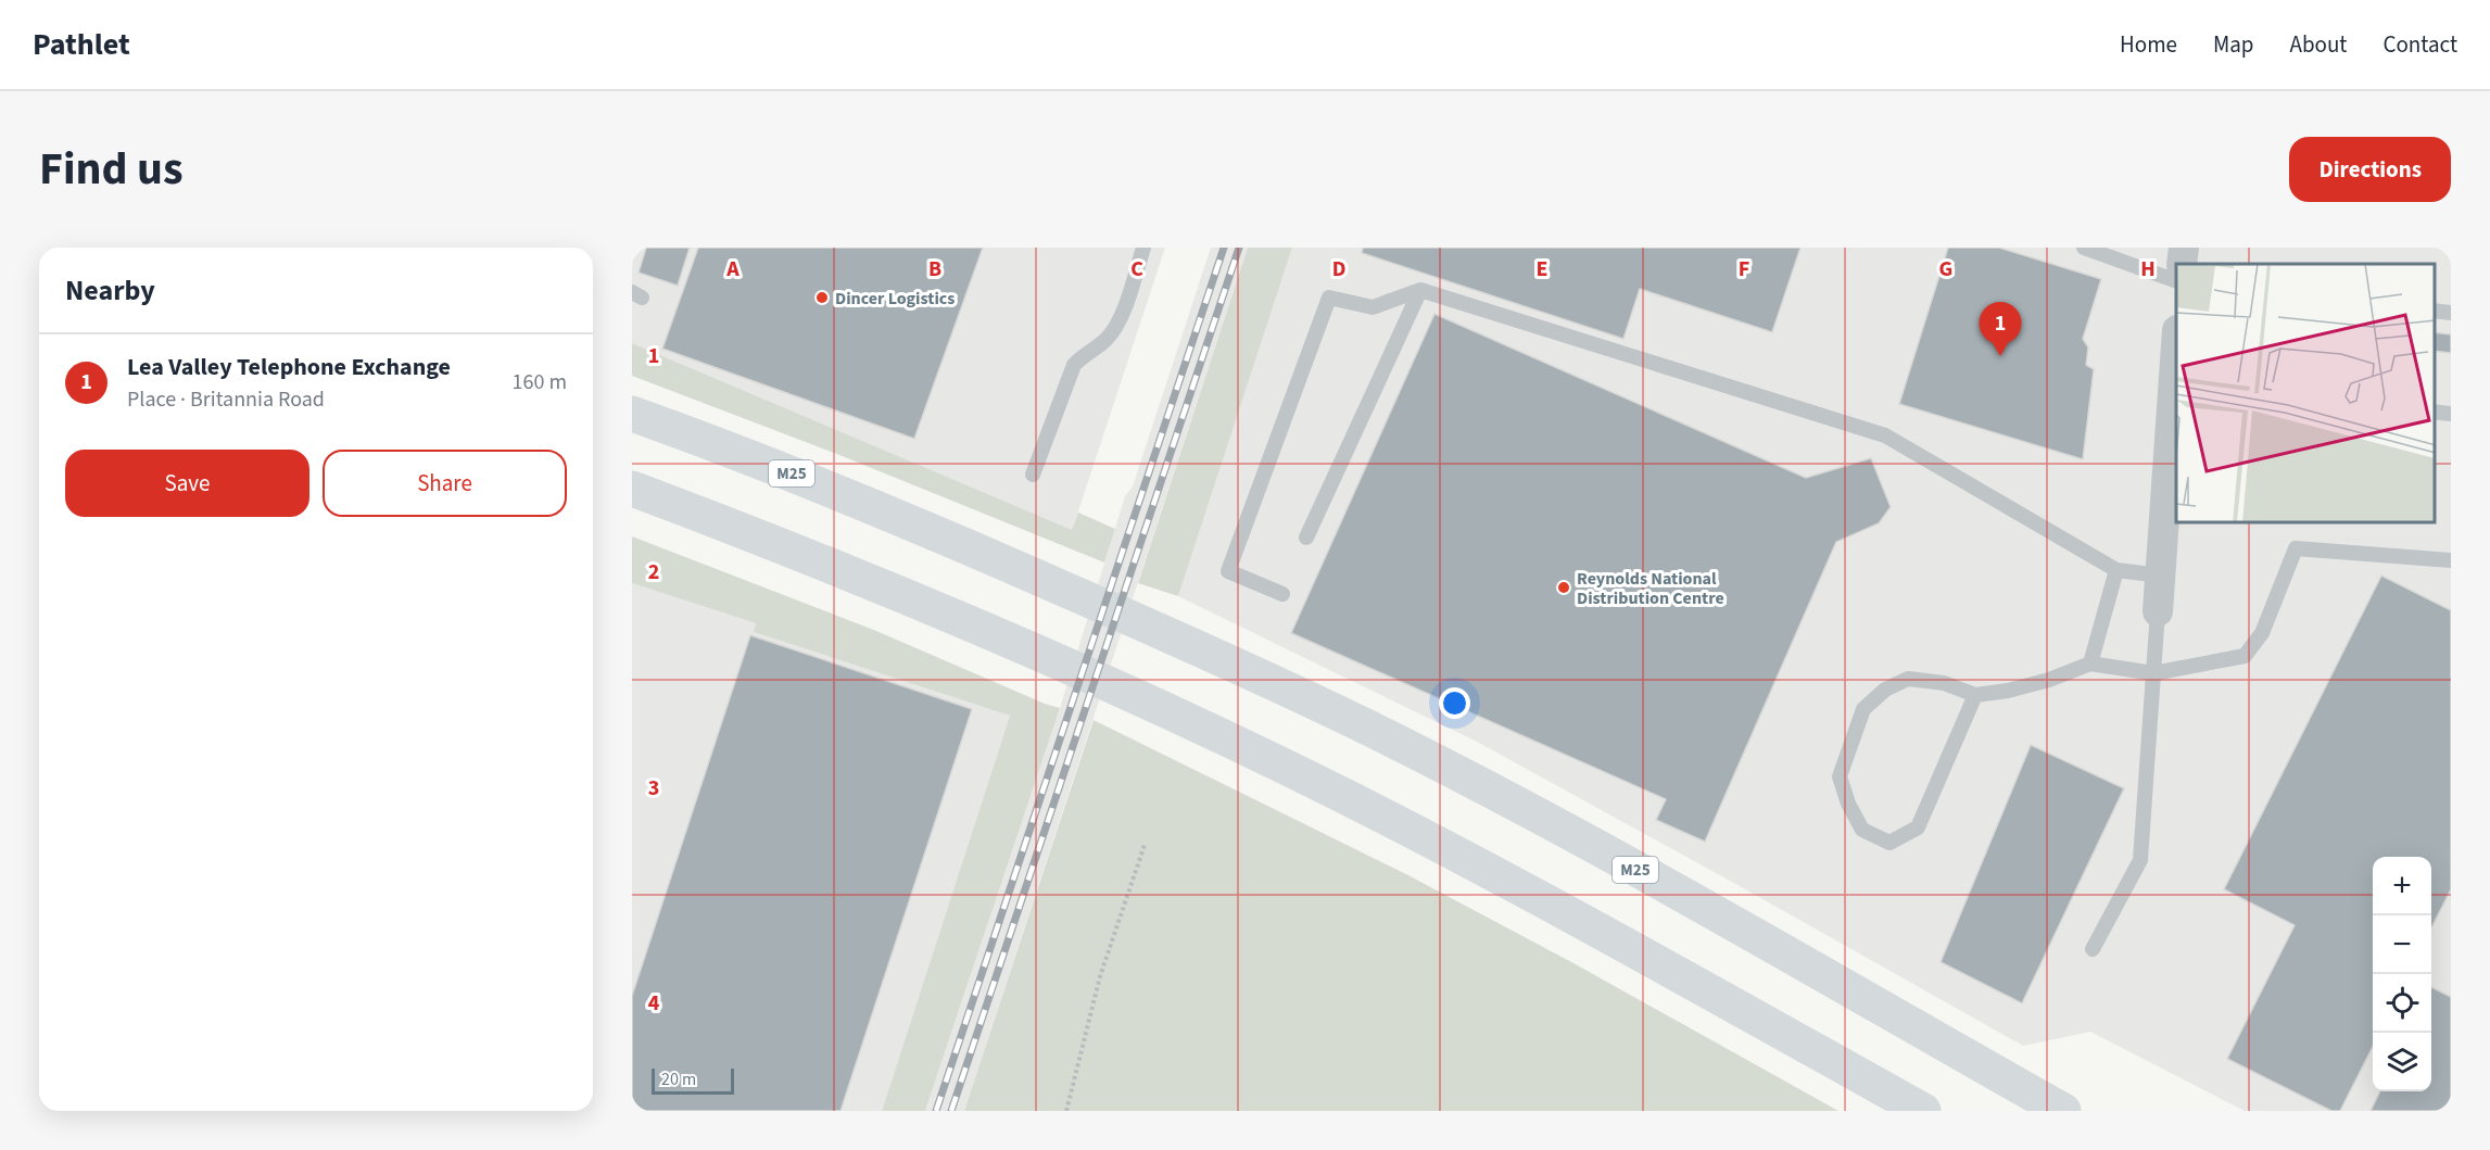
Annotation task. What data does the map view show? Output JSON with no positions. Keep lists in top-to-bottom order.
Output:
{
  "streets": {
    "highway": ["M25"]
  },
  "places": ["Dincer Logistics", "Reynolds National Distribution Centre"],
  "scale_bar": "20 m",
  "page": {
    "header": "Pathlet",
    "nav": [
      "Home",
      "Map",
      "About",
      "Contact"
    ],
    "title": "Find us",
    "buttons": [
      "Directions",
      ["Save", "Share"]
    ],
    "heading": "Nearby",
    "pins": "1",
    "list": [
      {
        "mark": "1",
        "name": "Lea Valley Telephone Exchange",
        "note": "Place · Britannia Road",
        "value": "160 m"
      }
    ],
    "map_buttons": ["+", "−"],
    "scale": "20 m"
  },
  "grid": {
    "columns": [
      "A",
      "B",
      "C",
      "D",
      "E",
      "F",
      "G",
      "H"
    ],
    "rows": [
      "1",
      "2",
      "3",
      "4"
    ]
  }
}
